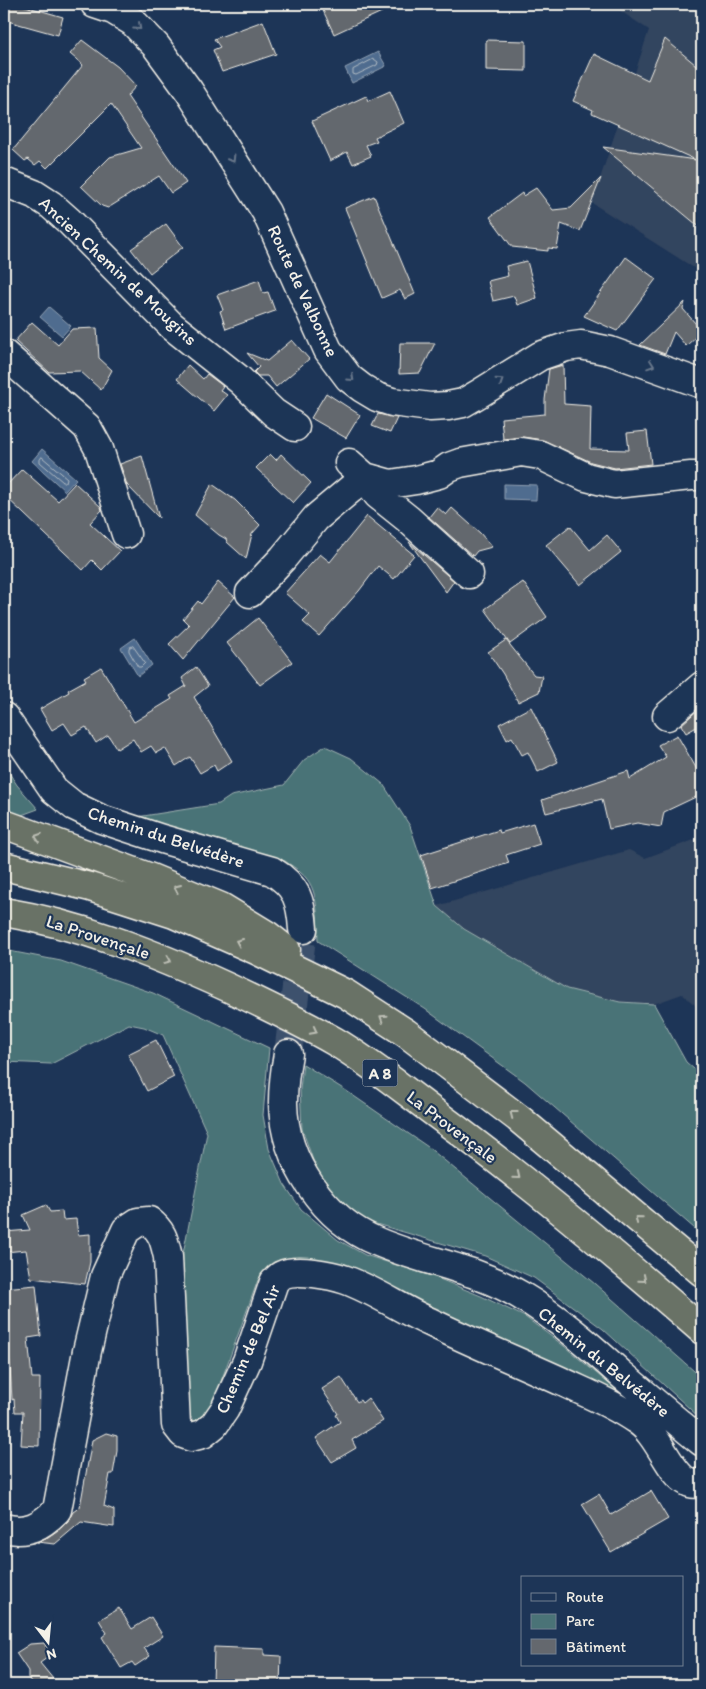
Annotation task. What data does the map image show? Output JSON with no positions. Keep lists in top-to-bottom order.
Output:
{
  "streets": {
    "highway": ["La Provençale", "A 8"],
    "street": [
      "Ancien Chemin de Mougins",
      "Route de Valbonne",
      "Chemin du Belvédère",
      "Chemin de Bel Air"
    ]
  },
  "one_way": ["Route de Valbonne"],
  "legend": ["Route", "Parc", "Bâtiment"],
  "north": "bottom"
}
